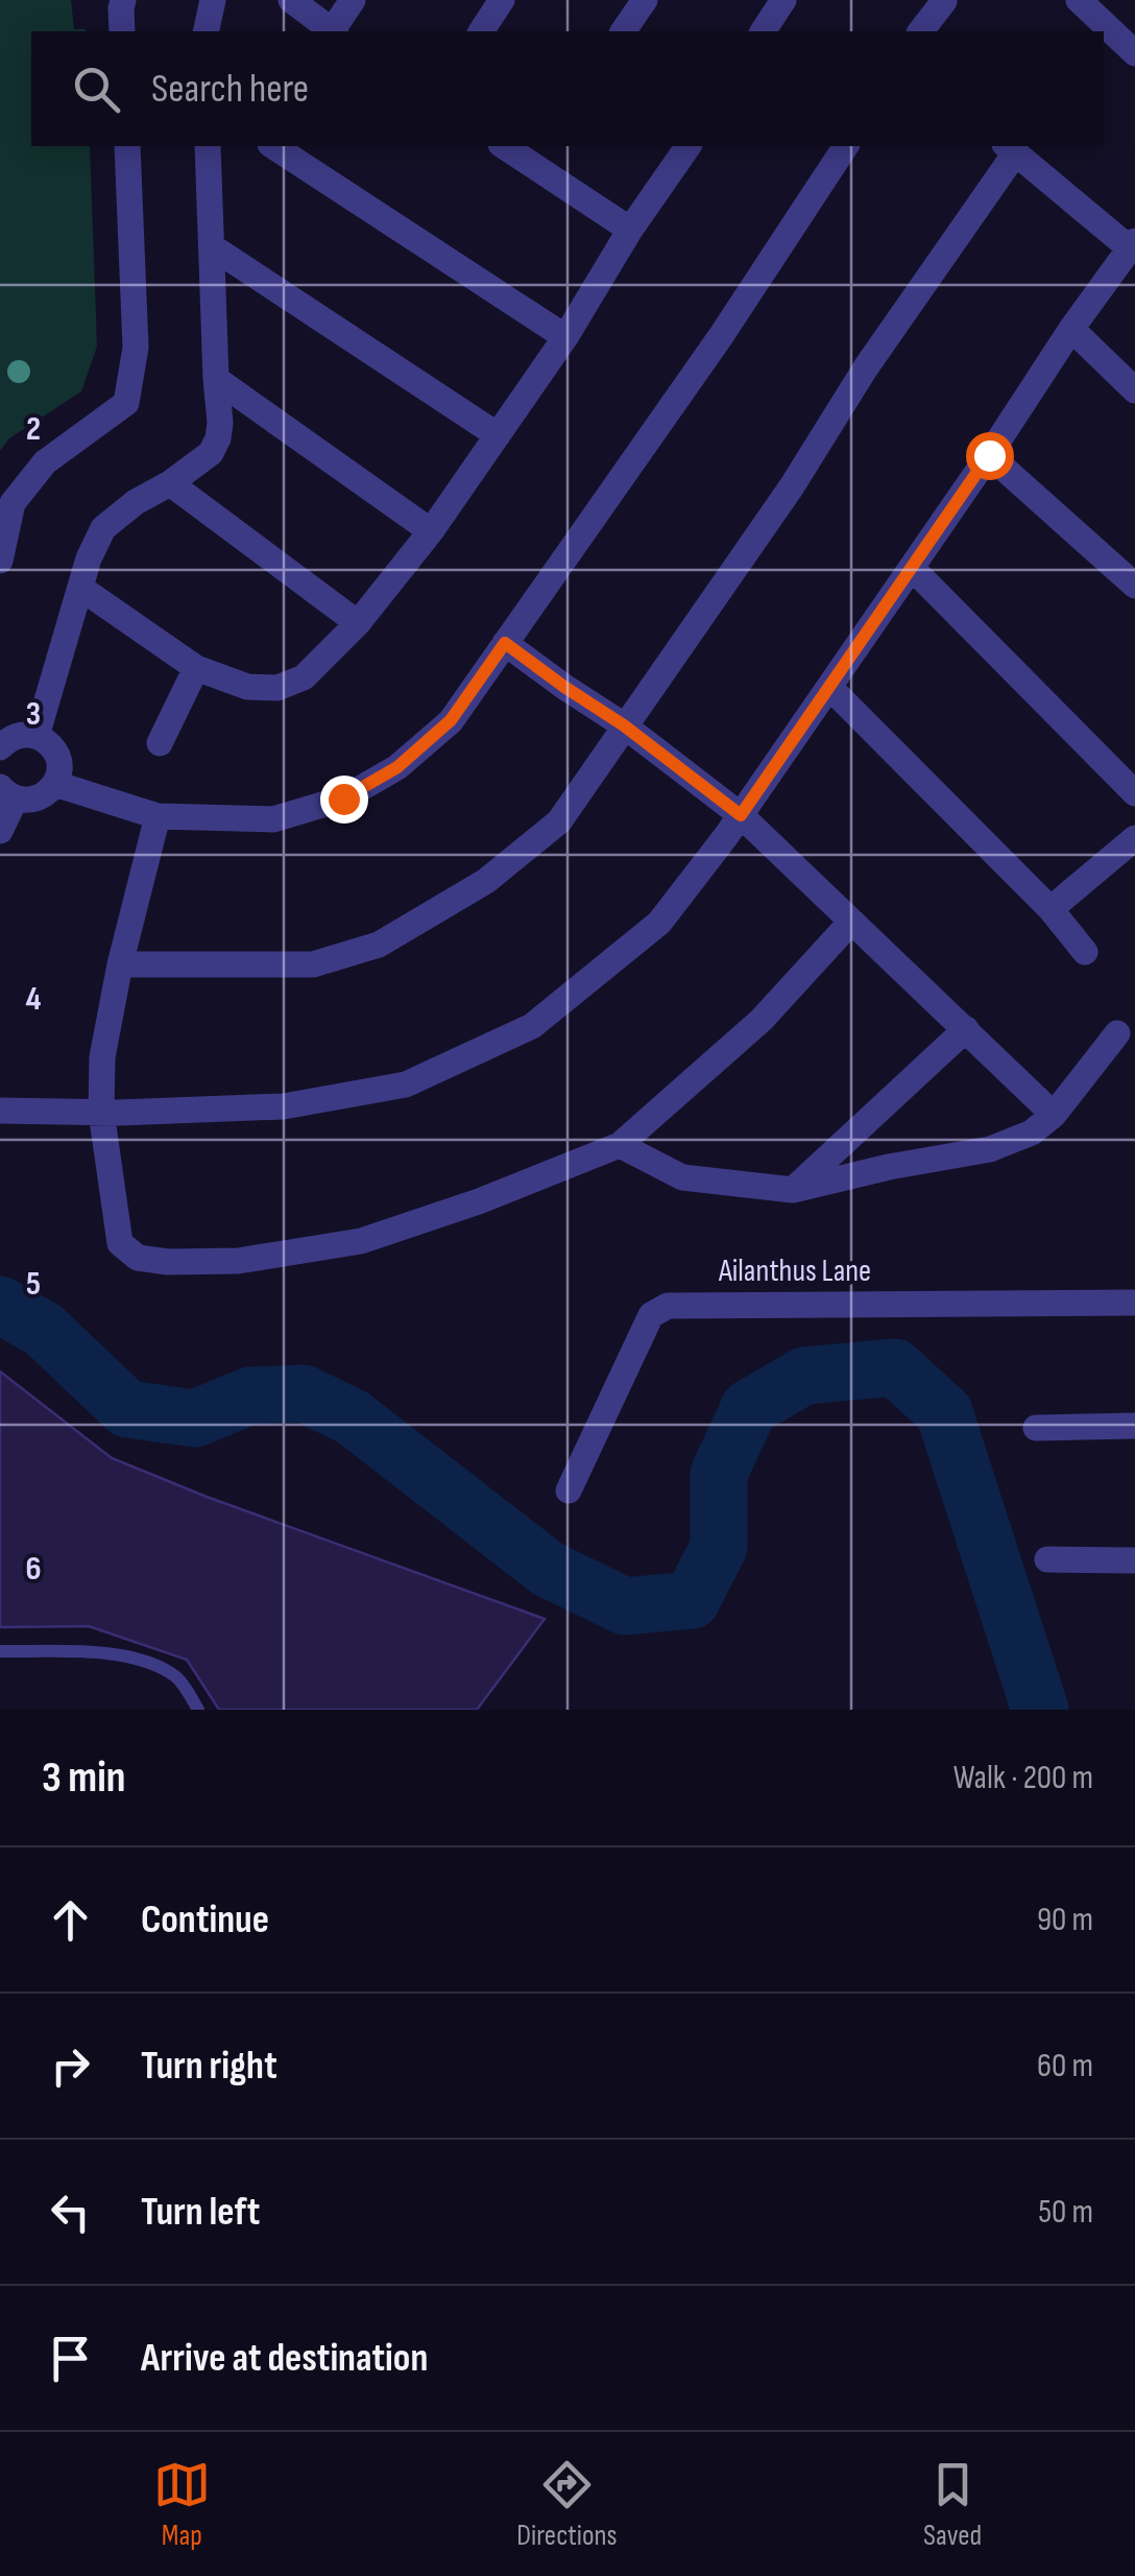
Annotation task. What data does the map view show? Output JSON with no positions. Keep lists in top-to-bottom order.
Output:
{
  "streets": {
    "street": ["Ailanthus Lane"]
  },
  "page": {
    "search": "Search here",
    "heading": ["3 min", "Walk · 200 m"],
    "list": [
      ["Continue", "90 m"],
      ["Turn right", "60 m"],
      ["Turn left", "50 m"],
      "Arrive at destination"
    ],
    "nav": ["Map", "Directions", "Saved"]
  },
  "grid": {
    "rows": [
      "2",
      "3",
      "4",
      "5",
      "6"
    ]
  }
}
